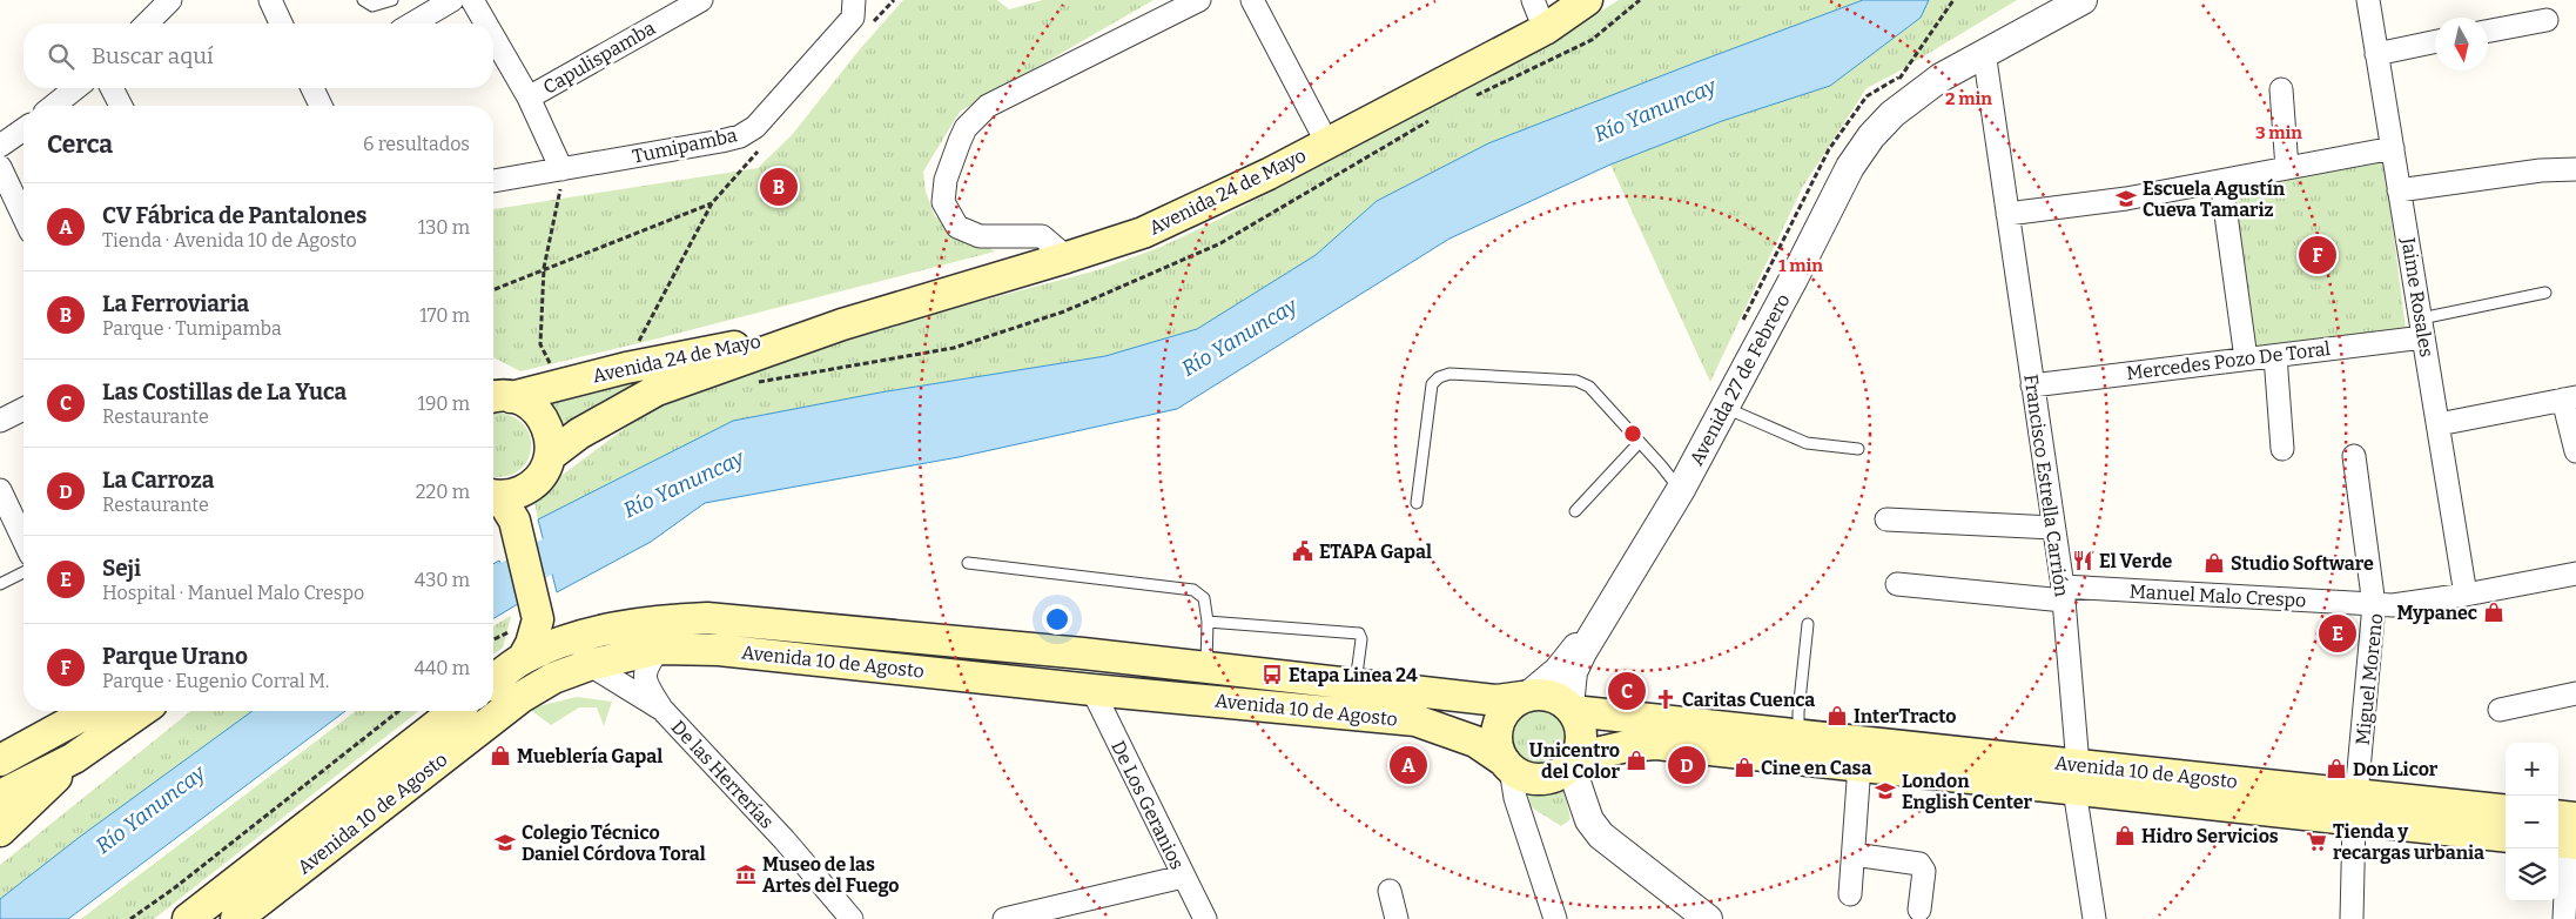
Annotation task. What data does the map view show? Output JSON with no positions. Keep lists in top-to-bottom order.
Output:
{
  "streets": {
    "main road": ["Avenida 24 de Mayo", "Avenida 10 de Agosto"],
    "street": [
      "Capulispamba",
      "Tumipamba",
      "Jaime Rosales",
      "Mercedes Pozo De Toral",
      "Avenida 27 de Febrero",
      "Francisco Estrella Carrión",
      "Manuel Malo Crespo",
      "Miguel Moreno",
      "De las Herrerías",
      "De Los Geranios"
    ]
  },
  "crossings": [
    ["Jaime Rosales", "Mercedes Pozo De Toral"],
    ["Jaime Rosales", "Miguel Moreno"],
    ["Mercedes Pozo De Toral", "Francisco Estrella Carrión"],
    ["Avenida 27 de Febrero", "Francisco Estrella Carrión"],
    ["Avenida 27 de Febrero", "Avenida 10 de Agosto"],
    ["Francisco Estrella Carrión", "Manuel Malo Crespo"],
    ["Francisco Estrella Carrión", "Avenida 10 de Agosto"],
    ["Manuel Malo Crespo", "Miguel Moreno"],
    ["Avenida 10 de Agosto", "Miguel Moreno"],
    ["Avenida 10 de Agosto", "De las Herrerías"],
    ["Avenida 10 de Agosto", "De Los Geranios"]
  ],
  "water": ["Río Yanuncay"],
  "places": {
    "school or university": ["Escuela Agustín Cueva Tamariz", "London English Center", "Colegio Técnico Daniel Córdova Toral"],
    "public building": ["ETAPA Gapal"],
    "restaurant": ["El Verde"],
    "shop": [
      "Studio Software",
      "Mypanec",
      "InterTracto",
      "Mueblería Gapal",
      "Unicentro del Color",
      "Cine en Casa",
      "Don Licor",
      "Hidro Servicios"
    ],
    "bus stop": ["Etapa Linea 24"],
    "church": ["Caritas Cuenca"],
    "supermarket": ["Tienda y recargas urbania"],
    "museum": ["Museo de las Artes del Fuego"]
  },
  "north": "bottom",
  "page": {
    "search": "Buscar aquí",
    "heading": ["Cerca", "6 resultados"],
    "pins": [
      "B",
      "F",
      "E",
      "C",
      "A",
      "D"
    ],
    "list": [
      {
        "mark": "A",
        "name": "CV Fábrica de Pantalones",
        "note": "Tienda · Avenida 10 de Agosto",
        "value": "130 m"
      },
      {
        "mark": "B",
        "name": "La Ferroviaria",
        "note": "Parque · Tumipamba",
        "value": "170 m"
      },
      {
        "mark": "C",
        "name": "Las Costillas de La Yuca",
        "note": "Restaurante",
        "value": "190 m"
      },
      {
        "mark": "D",
        "name": "La Carroza",
        "note": "Restaurante",
        "value": "220 m"
      },
      {
        "mark": "E",
        "name": "Seji",
        "note": "Hospital · Manuel Malo Crespo",
        "value": "430 m"
      },
      {
        "mark": "F",
        "name": "Parque Urano",
        "note": "Parque · Eugenio Corral M.",
        "value": "440 m"
      }
    ],
    "map_buttons": ["+", "−"]
  },
  "rings": ["2 min", "3 min", "1 min"]
}
